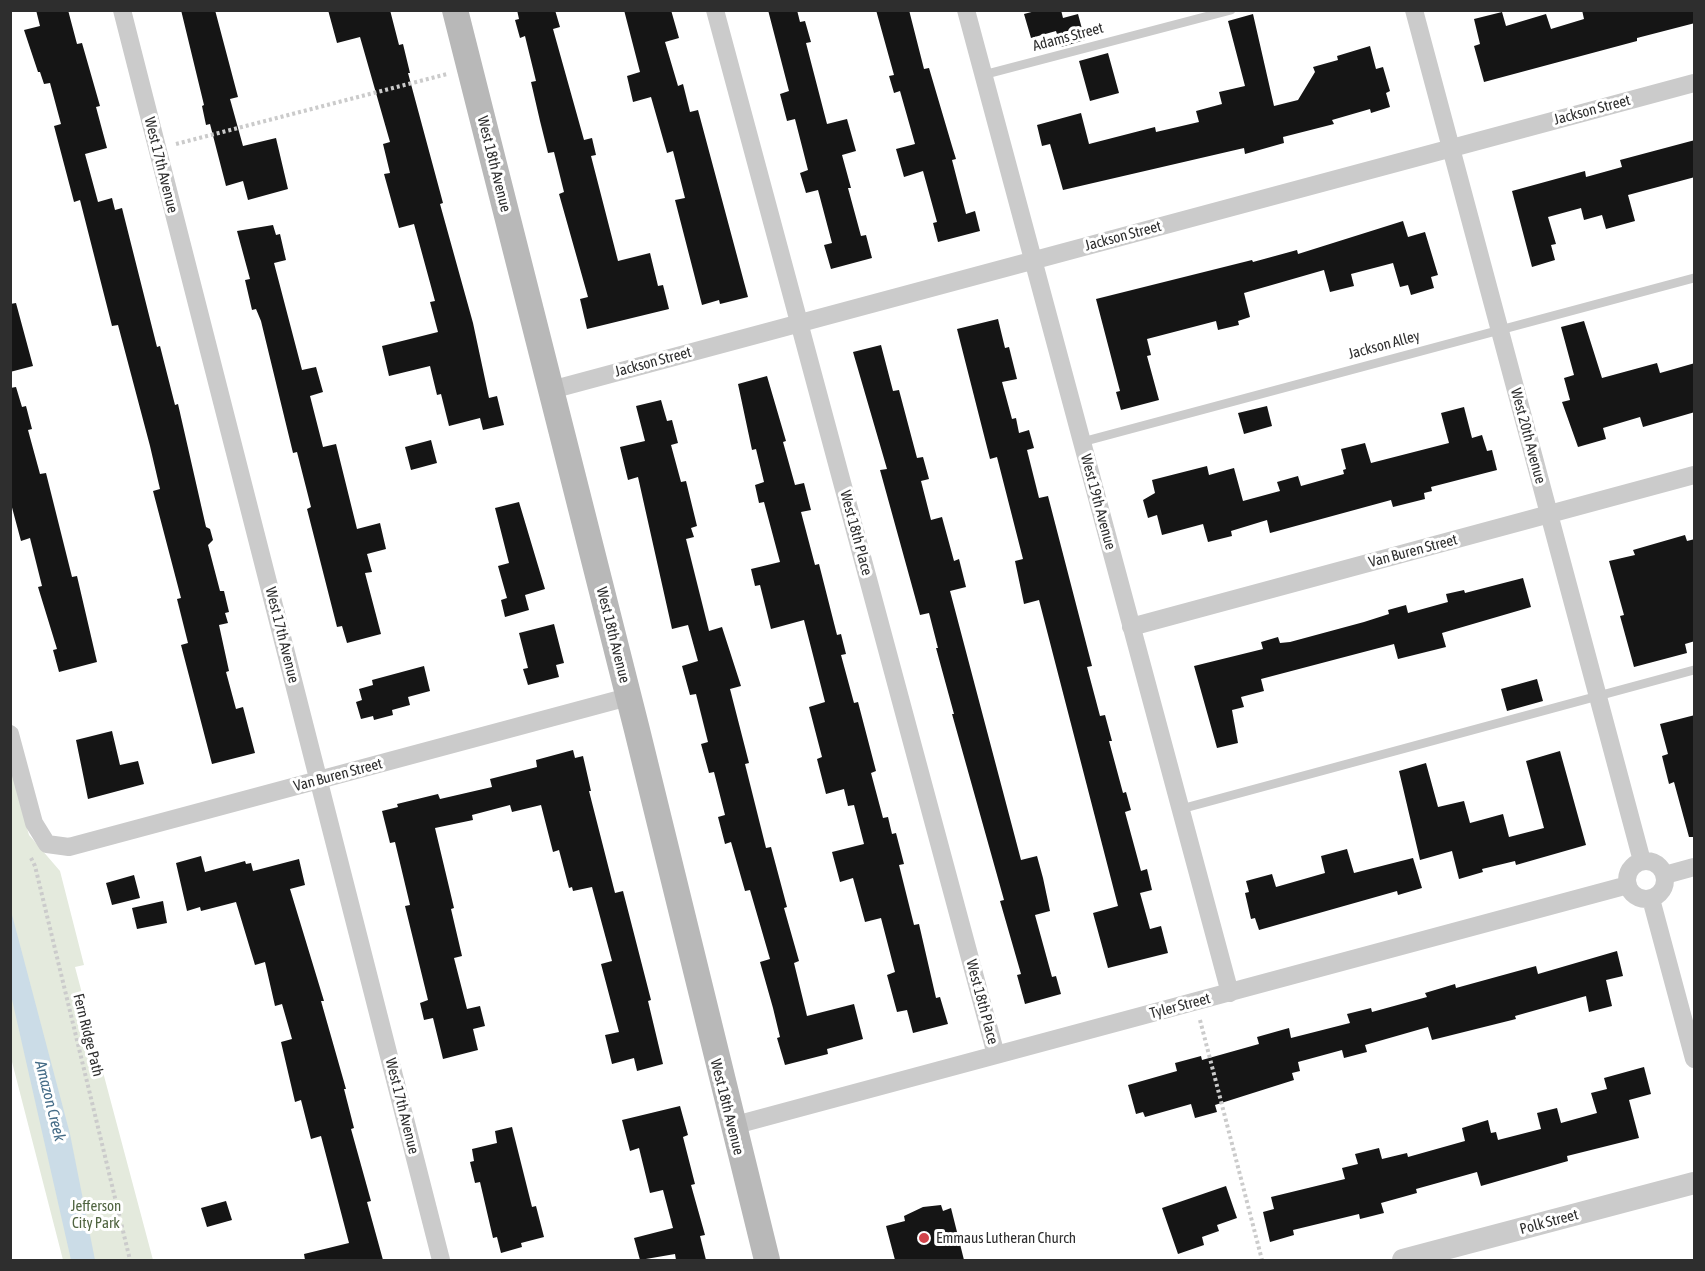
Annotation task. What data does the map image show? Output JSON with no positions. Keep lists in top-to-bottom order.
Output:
{
  "streets": {
    "main road": ["West 18th Avenue"],
    "street": [
      "Jackson Street",
      "West 17th Avenue",
      "West 20th Avenue",
      "West 19th Avenue",
      "West 18th Place",
      "Van Buren Street",
      "Tyler Street",
      "Polk Street"
    ],
    "lane": ["Adams Street", "Jackson Alley"],
    "path": ["Fern Ridge Path"]
  },
  "crossings": [
    ["Adams Street", "West 19th Avenue"],
    ["Jackson Street", "West 18th Avenue"],
    ["Jackson Street", "West 20th Avenue"],
    ["Jackson Street", "West 19th Avenue"],
    ["Jackson Street", "West 18th Place"],
    ["West 18th Avenue", "Van Buren Street"],
    ["West 18th Avenue", "Tyler Street"],
    ["West 17th Avenue", "Van Buren Street"],
    ["Jackson Alley", "West 20th Avenue"],
    ["Jackson Alley", "West 19th Avenue"],
    ["West 20th Avenue", "Van Buren Street"],
    ["West 20th Avenue", "Tyler Street"],
    ["West 19th Avenue", "Van Buren Street"],
    ["West 19th Avenue", "Tyler Street"],
    ["West 18th Place", "Tyler Street"]
  ],
  "water": ["Amazon Creek"],
  "parks": ["Jefferson City Park"],
  "places": ["Emmaus Lutheran Church"]
}
